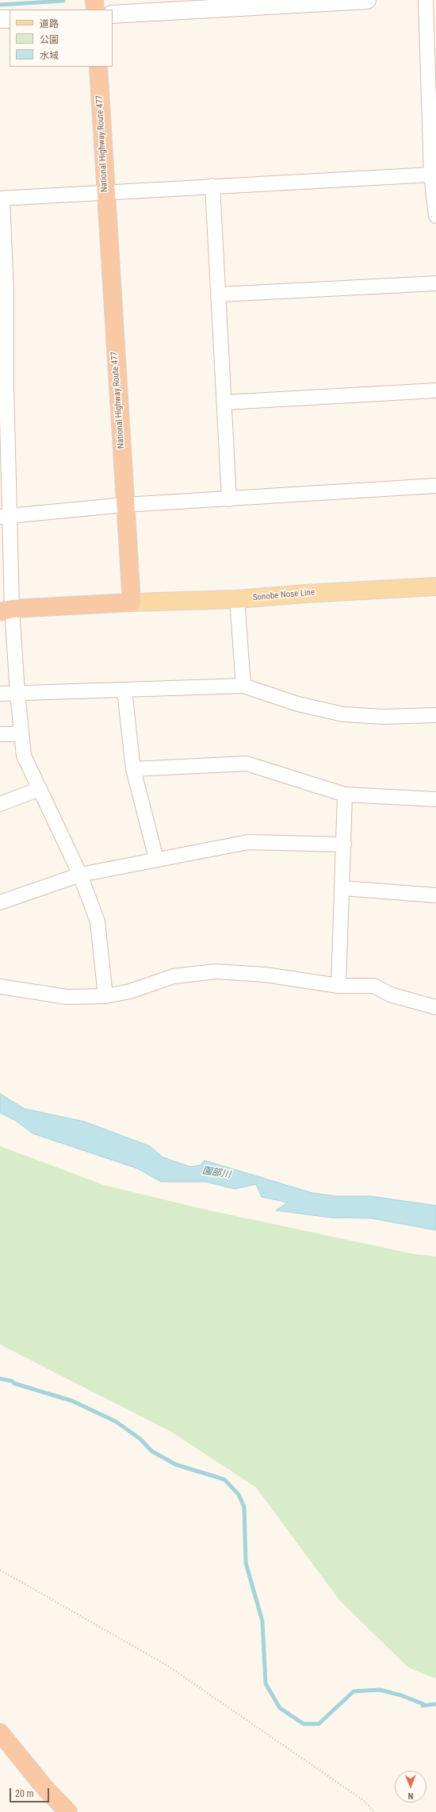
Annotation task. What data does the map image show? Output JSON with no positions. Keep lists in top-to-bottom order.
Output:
{
  "streets": {
    "highway": ["National Highway Route 477"],
    "main road": ["Sonobe Nose Line"]
  },
  "crossings": [
    ["National Highway Route 477", "Sonobe Nose Line"]
  ],
  "water": ["園部川"],
  "legend": ["道路", "公園", "水域"],
  "scale_bar": "20 m",
  "north": "bottom"
}
